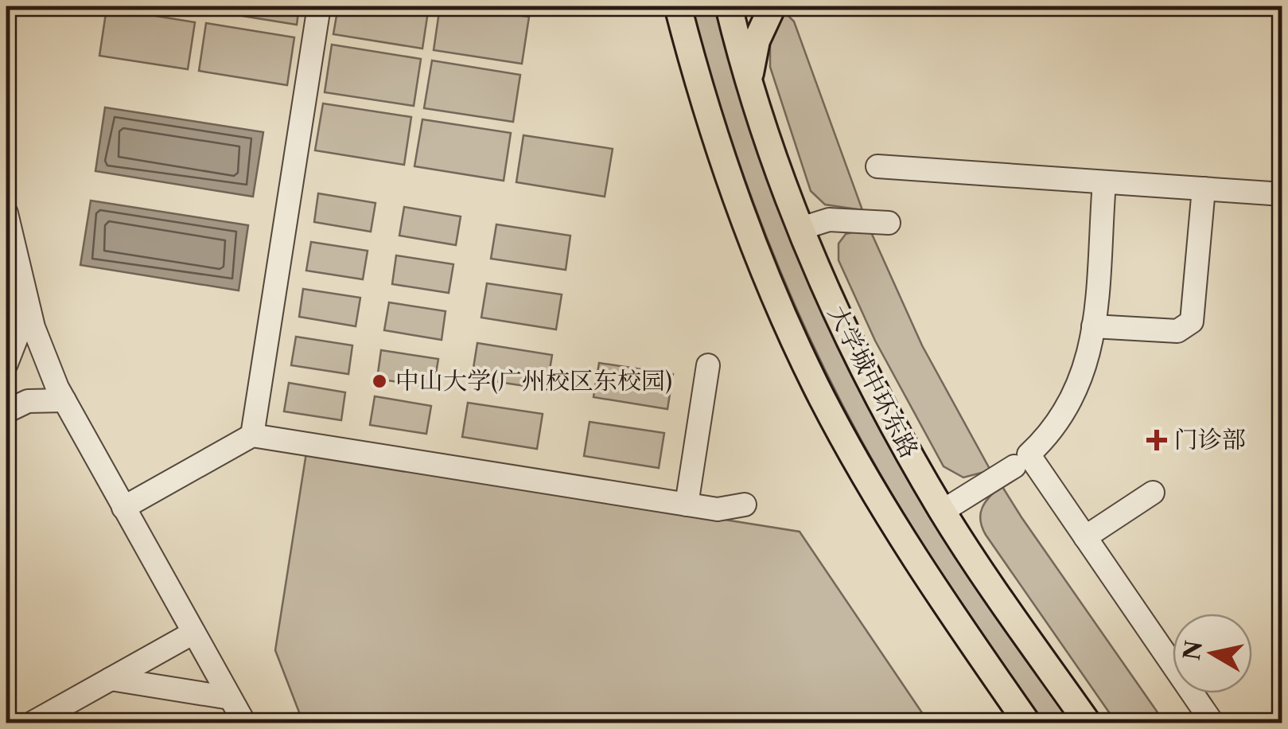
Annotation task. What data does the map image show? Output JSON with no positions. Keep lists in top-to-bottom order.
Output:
{
  "streets": {
    "main road": ["大学城中环东路"]
  },
  "places": {
    "other": ["中山大学(广州校区东校园)"],
    "health": ["门诊部"]
  },
  "north": "left"
}
